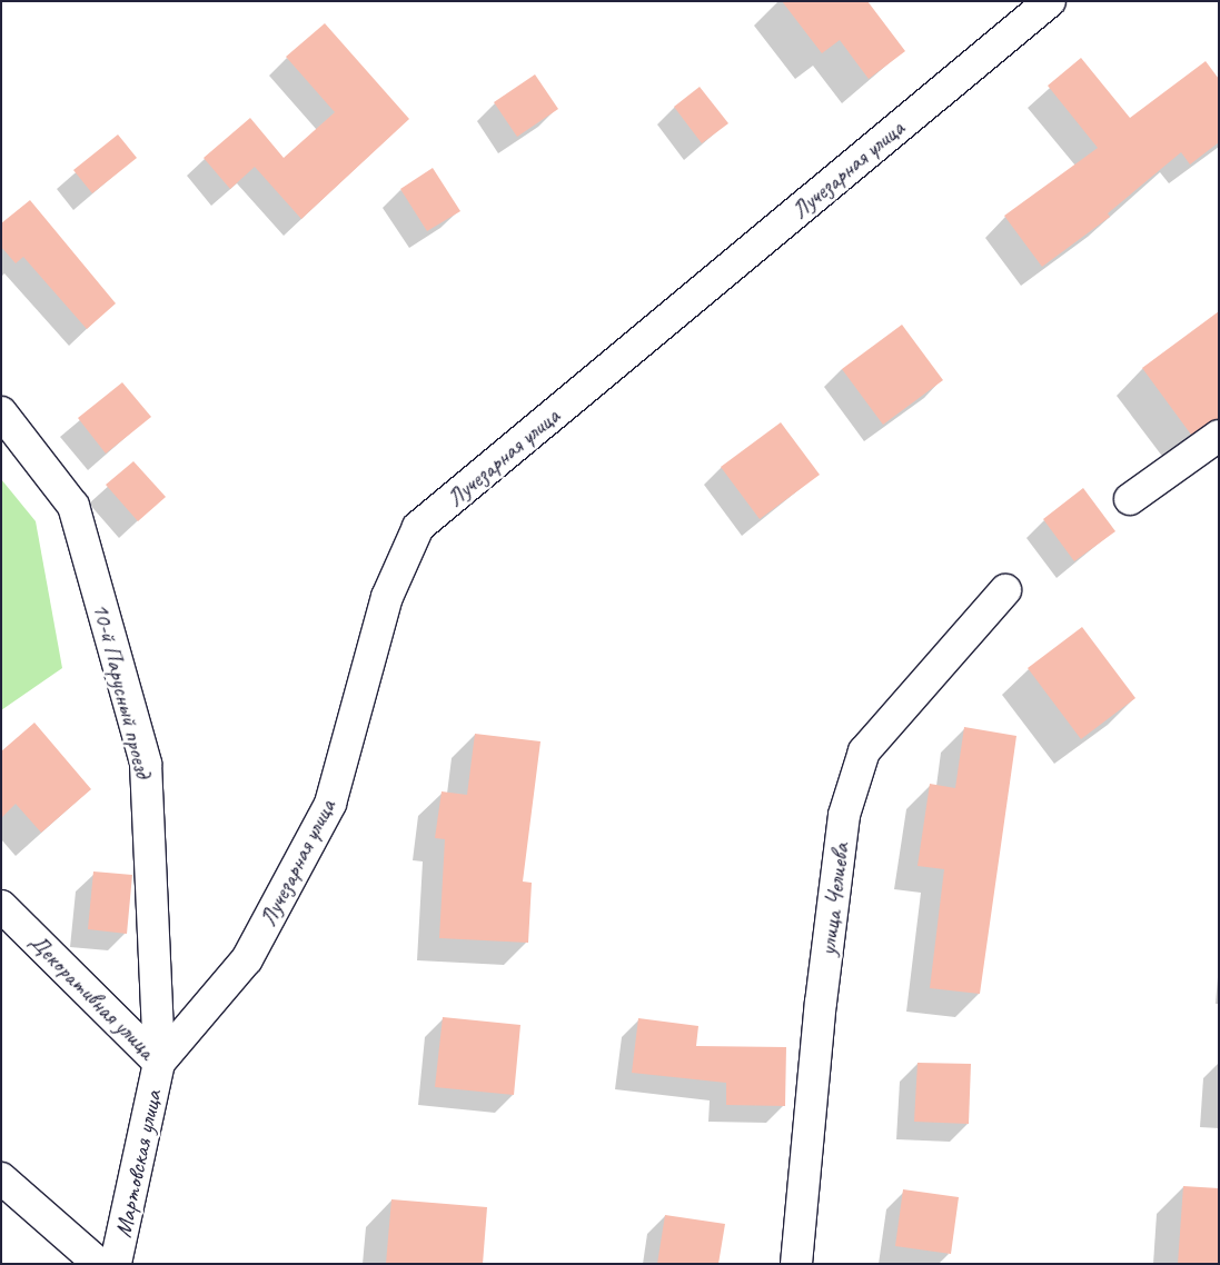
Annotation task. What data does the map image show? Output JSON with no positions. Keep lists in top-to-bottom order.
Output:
{
  "streets": {
    "street": [
      "Лучезарная улица",
      "10-й Парусный проезд",
      "улица Челиева",
      "Декоративная улица",
      "Мартовская улица"
    ]
  },
  "crossings": [
    ["Лучезарная улица", "10-й Парусный проезд"],
    ["Лучезарная улица", "Декоративная улица"],
    ["Лучезарная улица", "Мартовская улица"],
    ["10-й Парусный проезд", "Декоративная улица"],
    ["10-й Парусный проезд", "Мартовская улица"],
    ["Декоративная улица", "Мартовская улица"]
  ]
}
